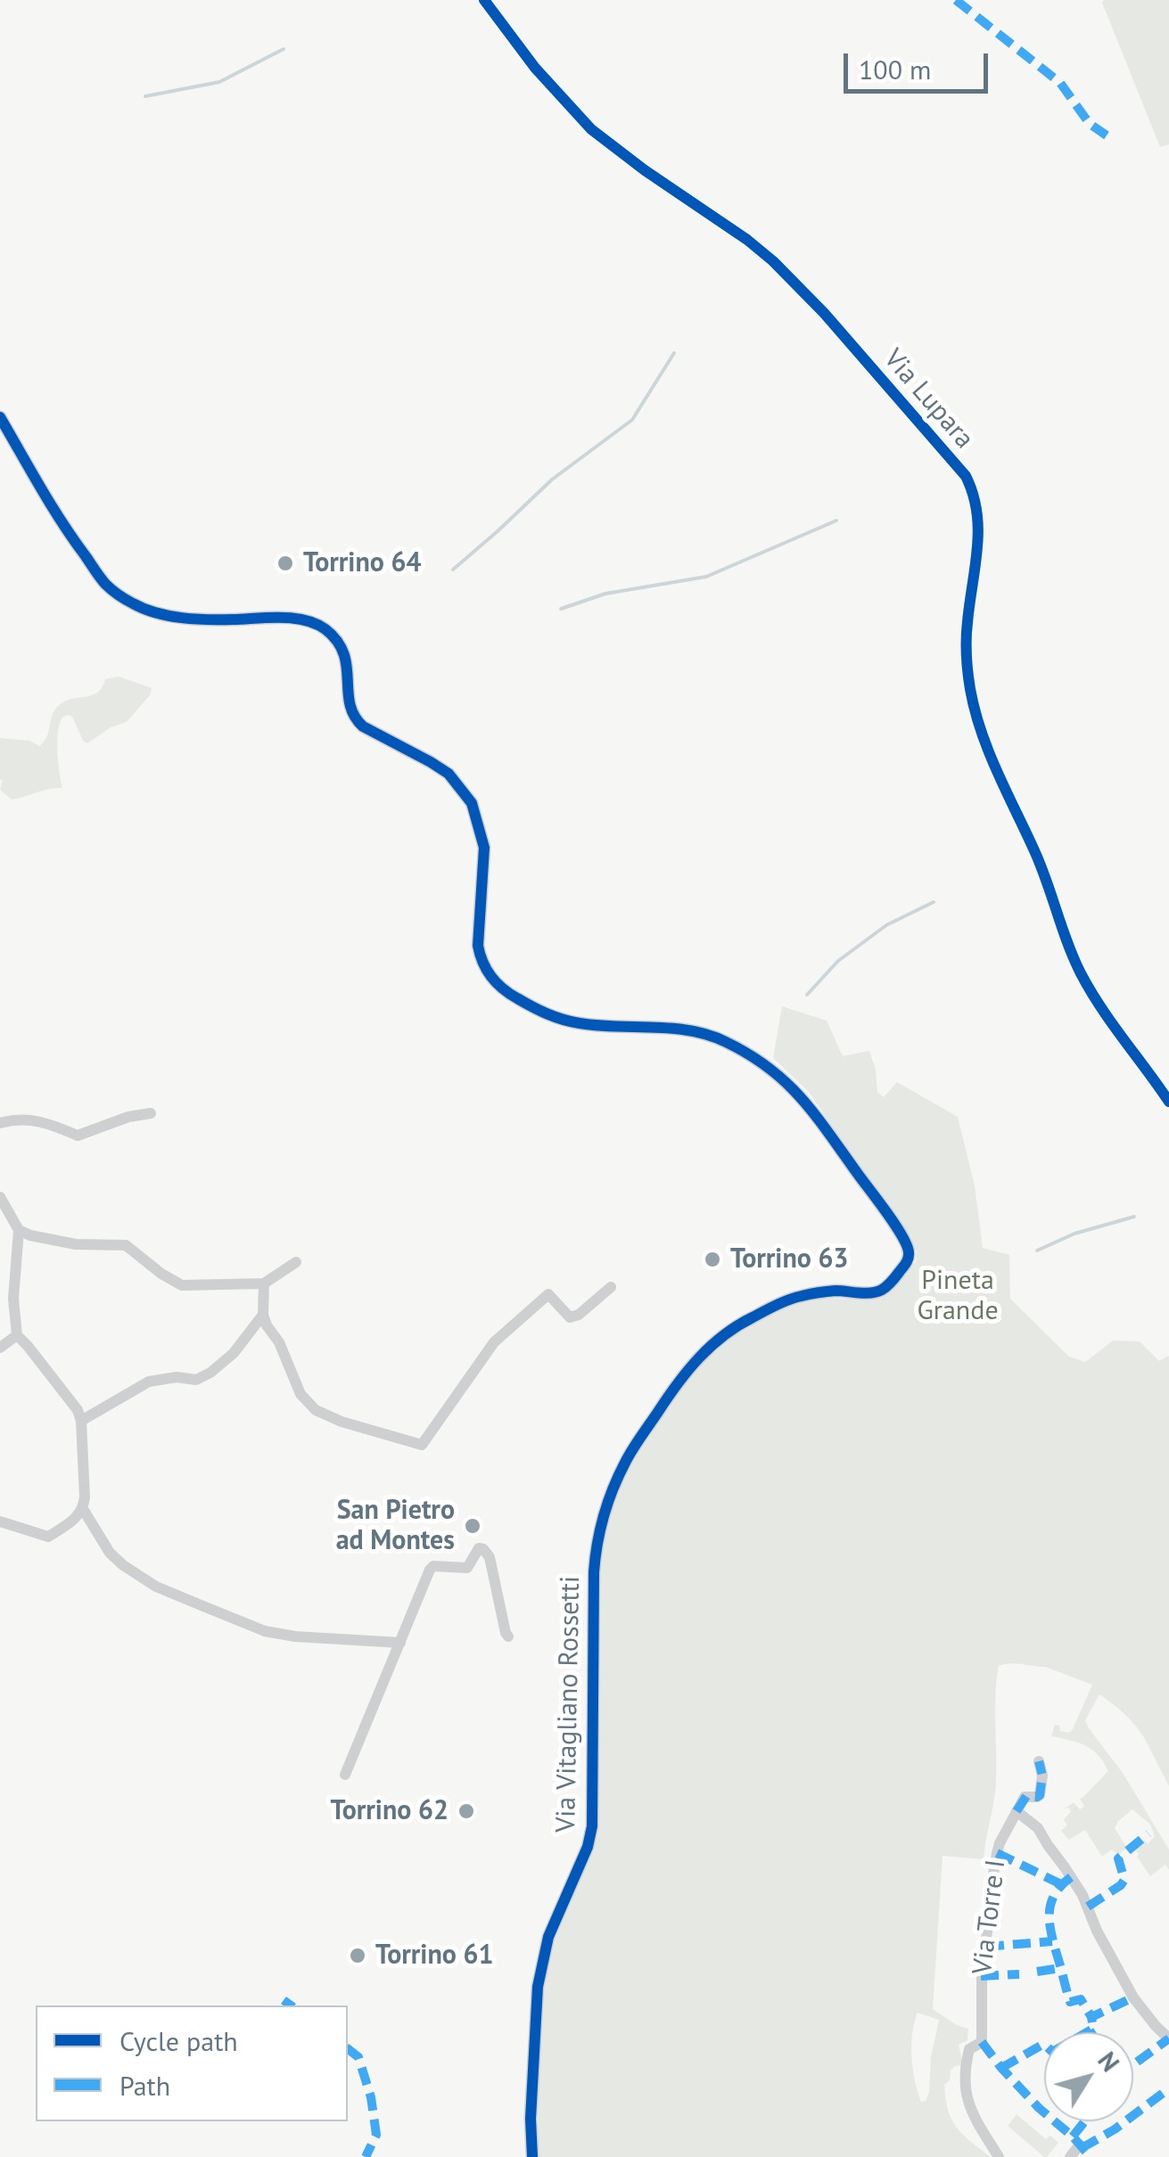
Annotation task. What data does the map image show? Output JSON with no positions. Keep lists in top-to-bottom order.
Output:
{
  "streets": {
    "street": ["Via Lupara", "Via Vitagliano Rossetti", "Via Torre I"]
  },
  "parks": ["Pineta Grande"],
  "places": [
    "Torrino 64",
    "Torrino 63",
    "San Pietro ad Montes",
    "Torrino 62",
    "Torrino 61"
  ],
  "legend": ["Cycle path", "Path"],
  "scale_bar": "100 m",
  "north": "top right"
}
